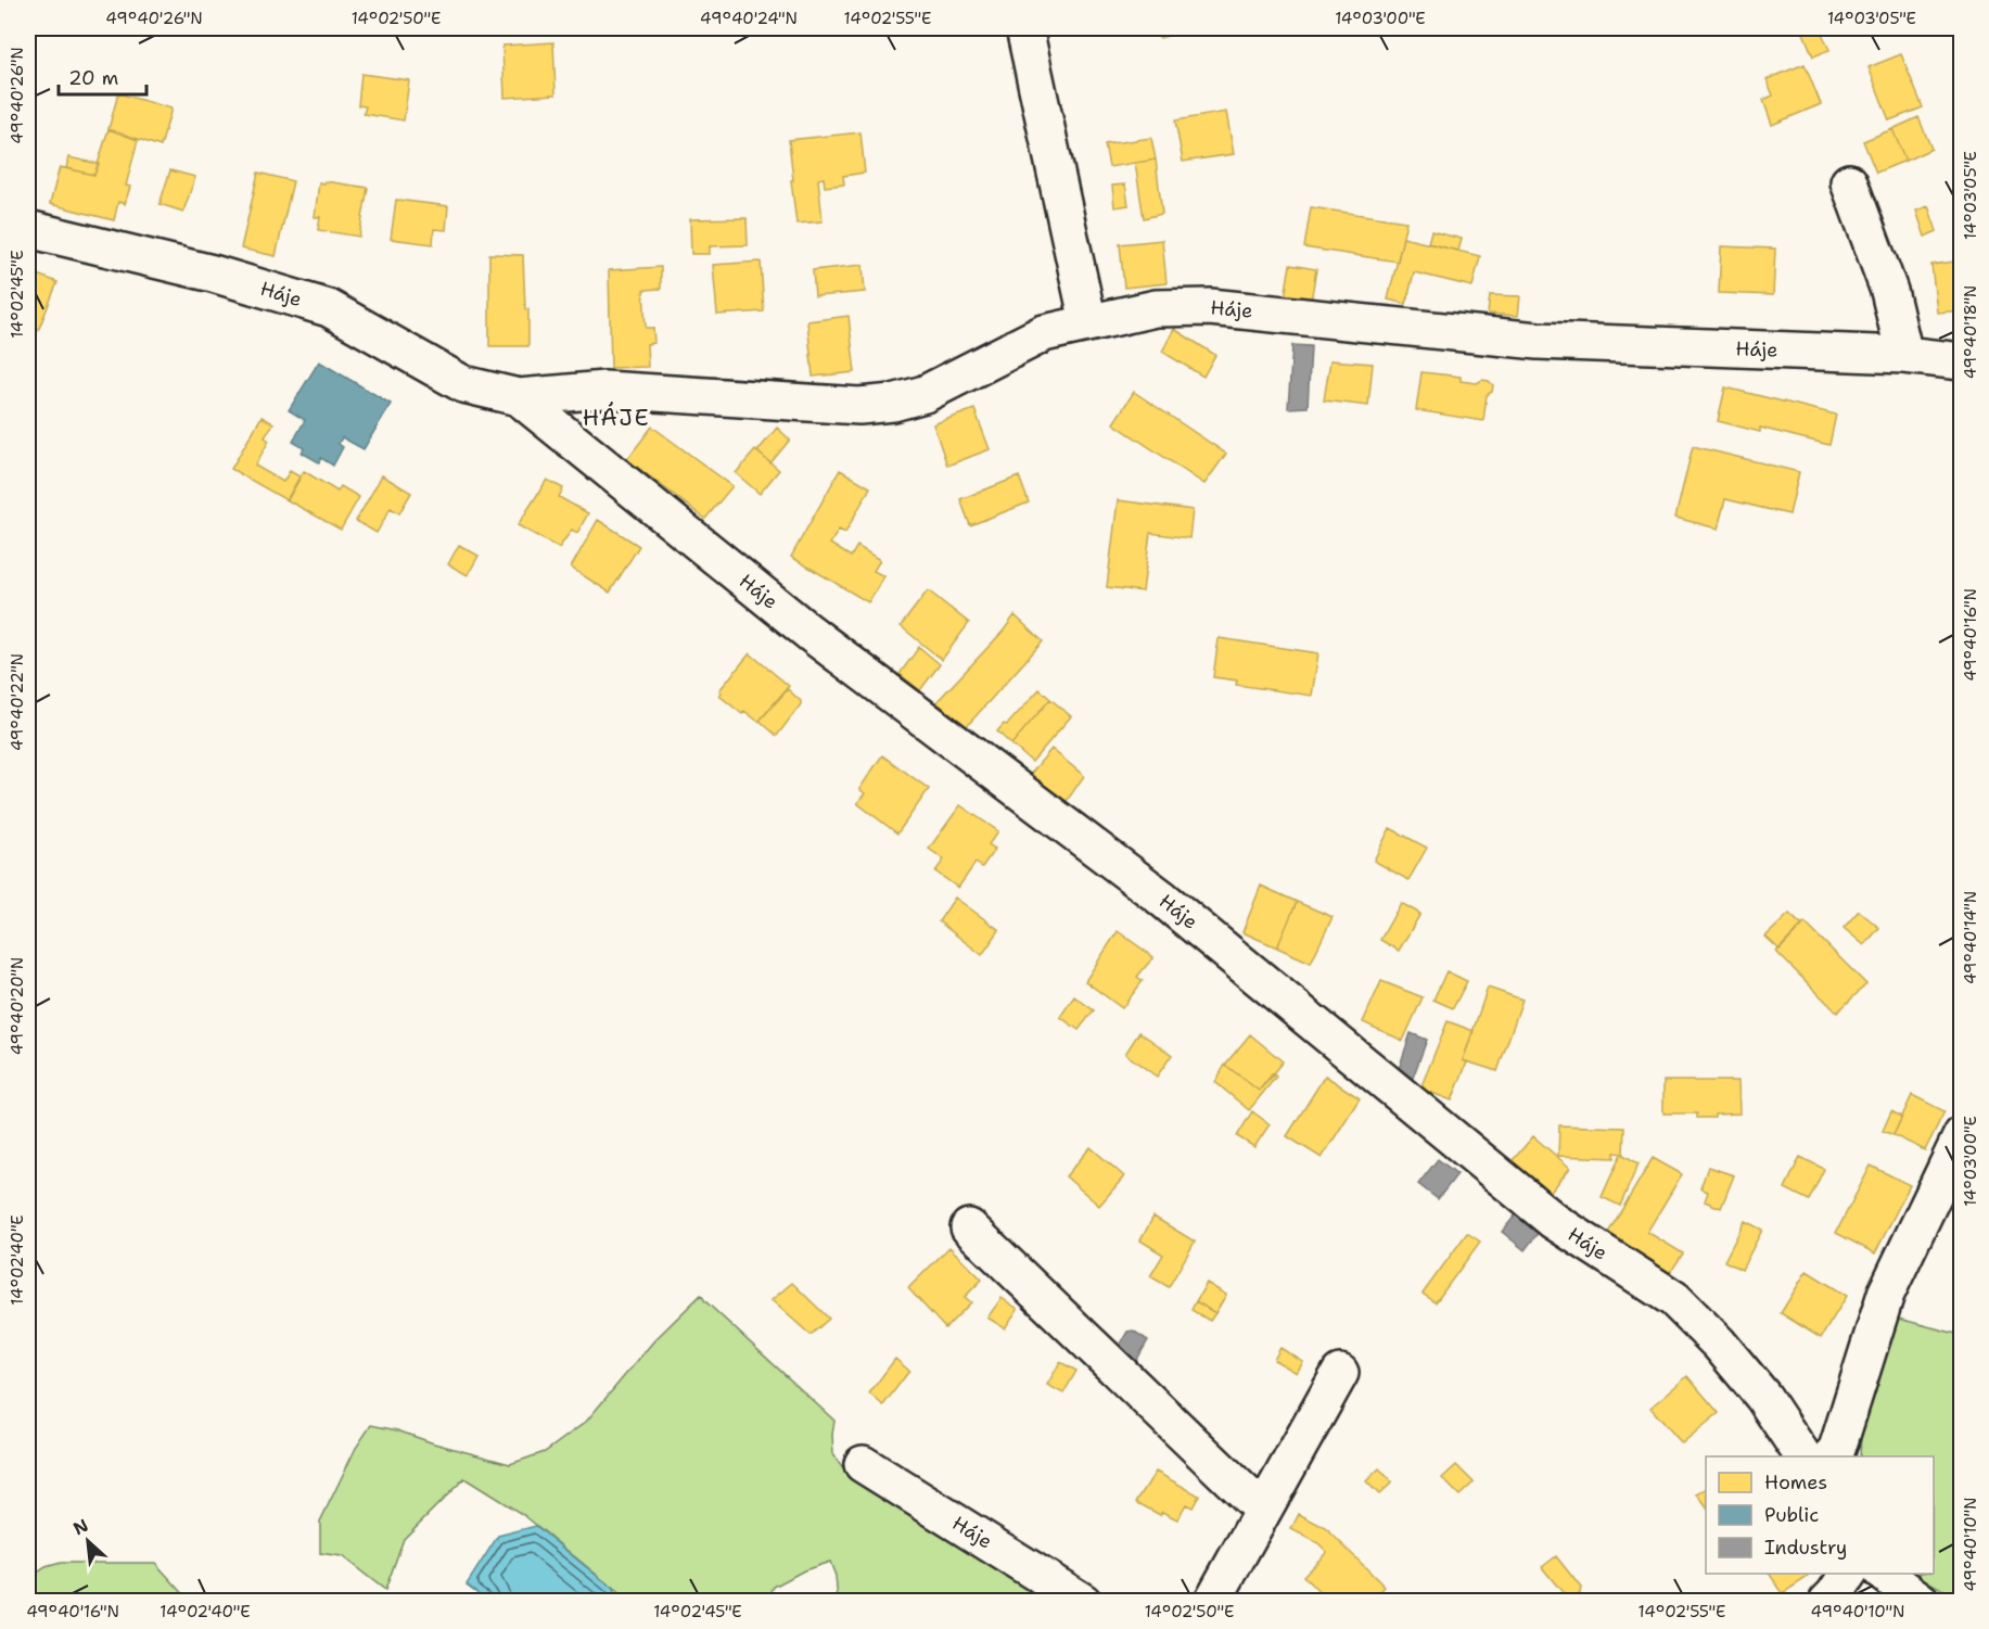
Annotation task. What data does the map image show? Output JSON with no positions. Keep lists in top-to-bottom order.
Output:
{
  "streets": {
    "street": ["Háje"]
  },
  "districts": ["HÁJE"],
  "legend": ["Homes", "Public", "Industry"],
  "scale_bar": "20 m",
  "north": "top left",
  "coordinates": [
    "49°40'26\"N",
    "14°02'50\"E",
    "49°40'24\"N",
    "14°02'55\"E",
    "14°03'00\"E",
    "14°03'05\"E",
    "14°02'45\"E",
    "49°40'18\"N",
    "49°40'16\"N",
    "49°40'22\"N",
    "49°40'14\"N",
    "49°40'20\"N",
    "14°02'40\"E",
    "49°40'10\"N"
  ]
}
